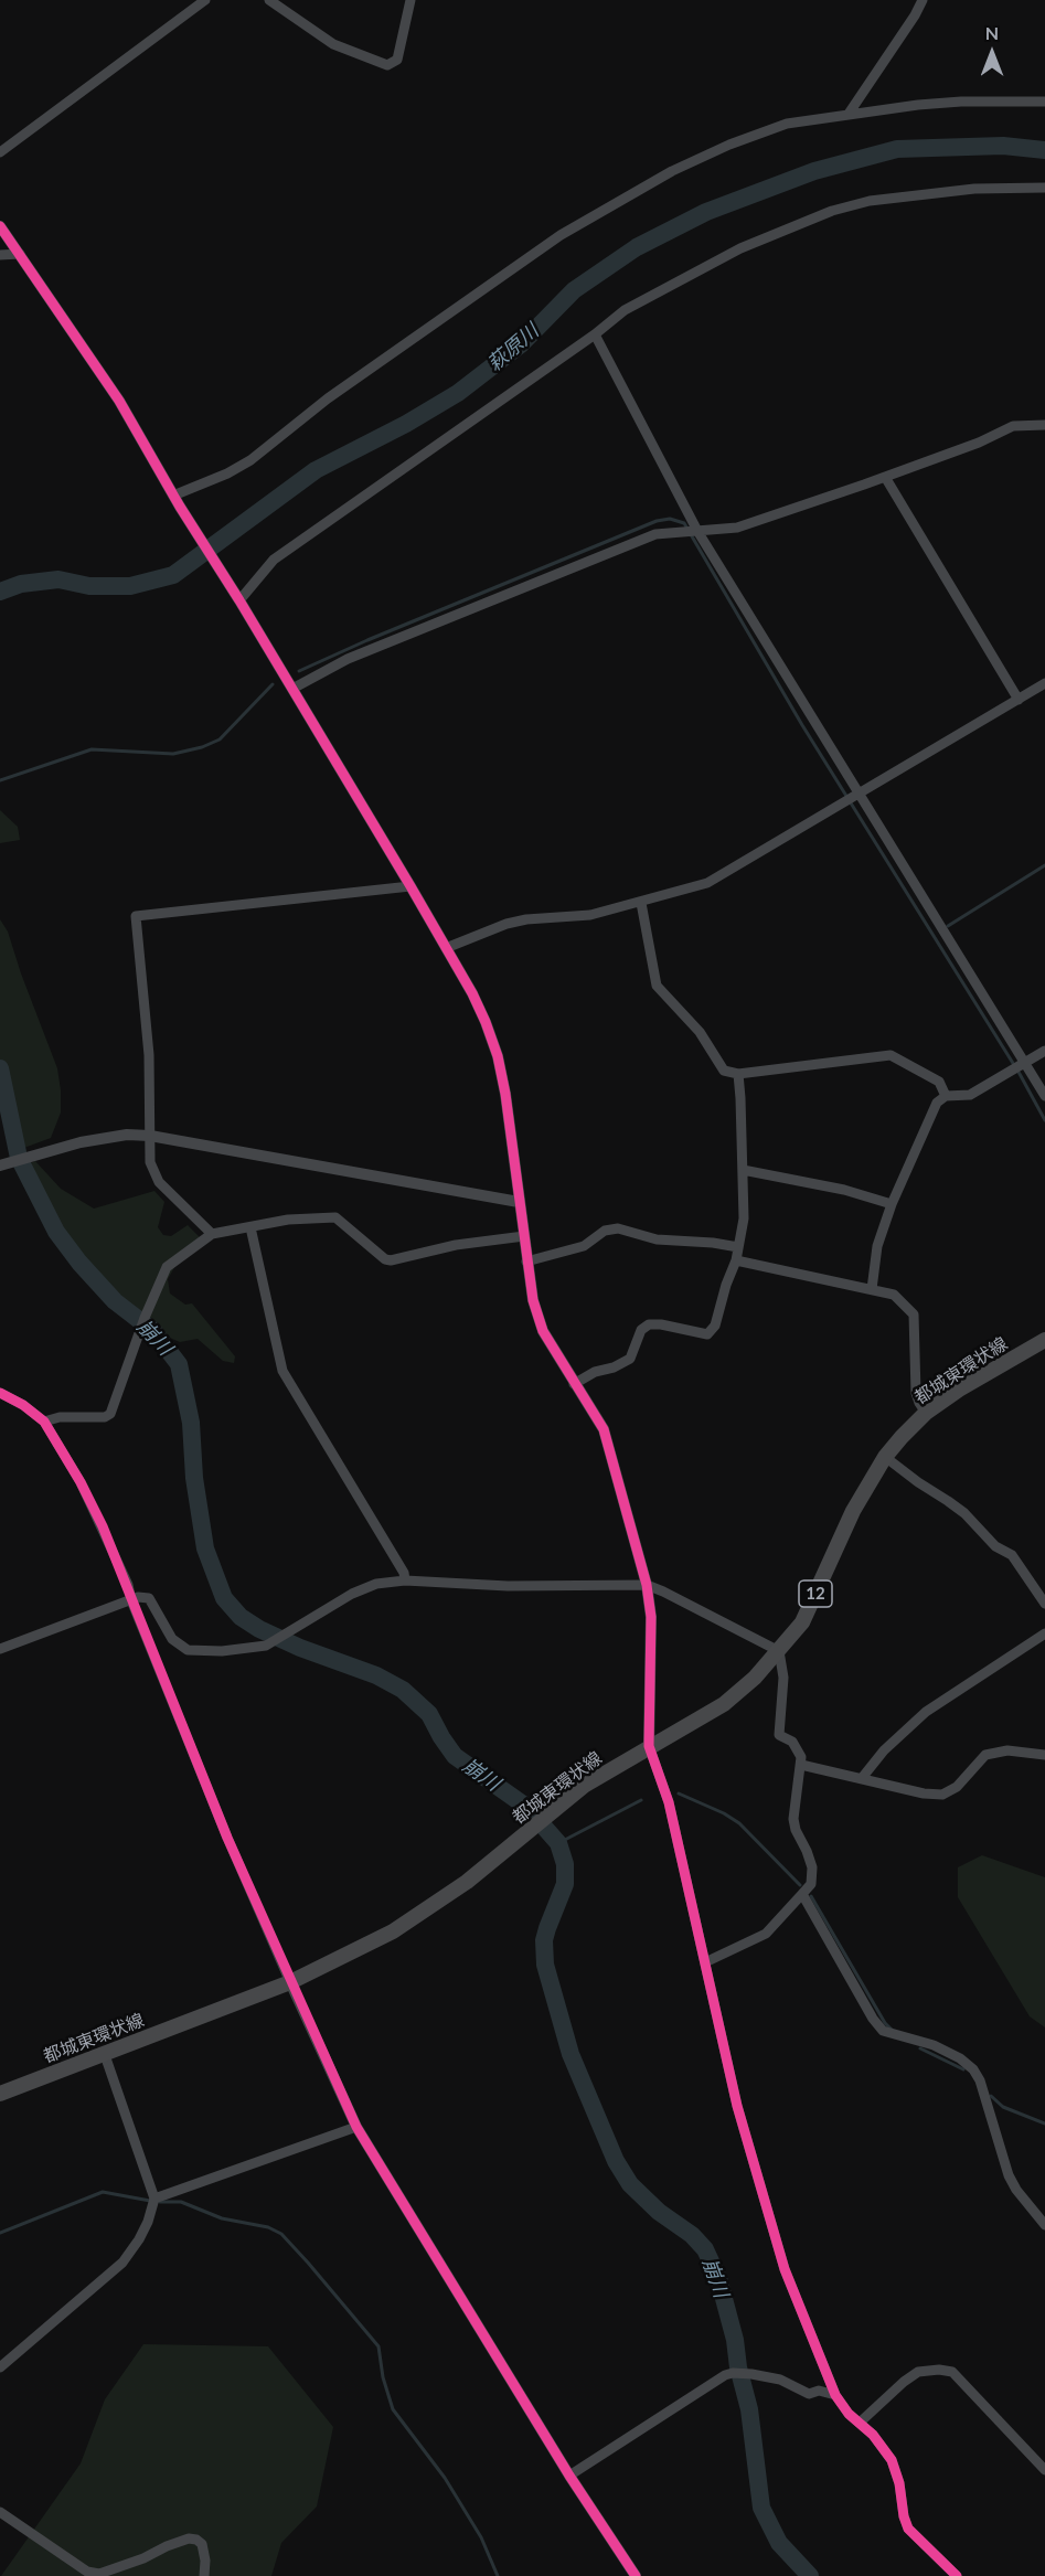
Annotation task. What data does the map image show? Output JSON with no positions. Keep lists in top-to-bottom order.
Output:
{
  "streets": {
    "main road": ["都城東環状線", "12"]
  },
  "water": ["萩原川", "崩川"],
  "north": "top"
}
